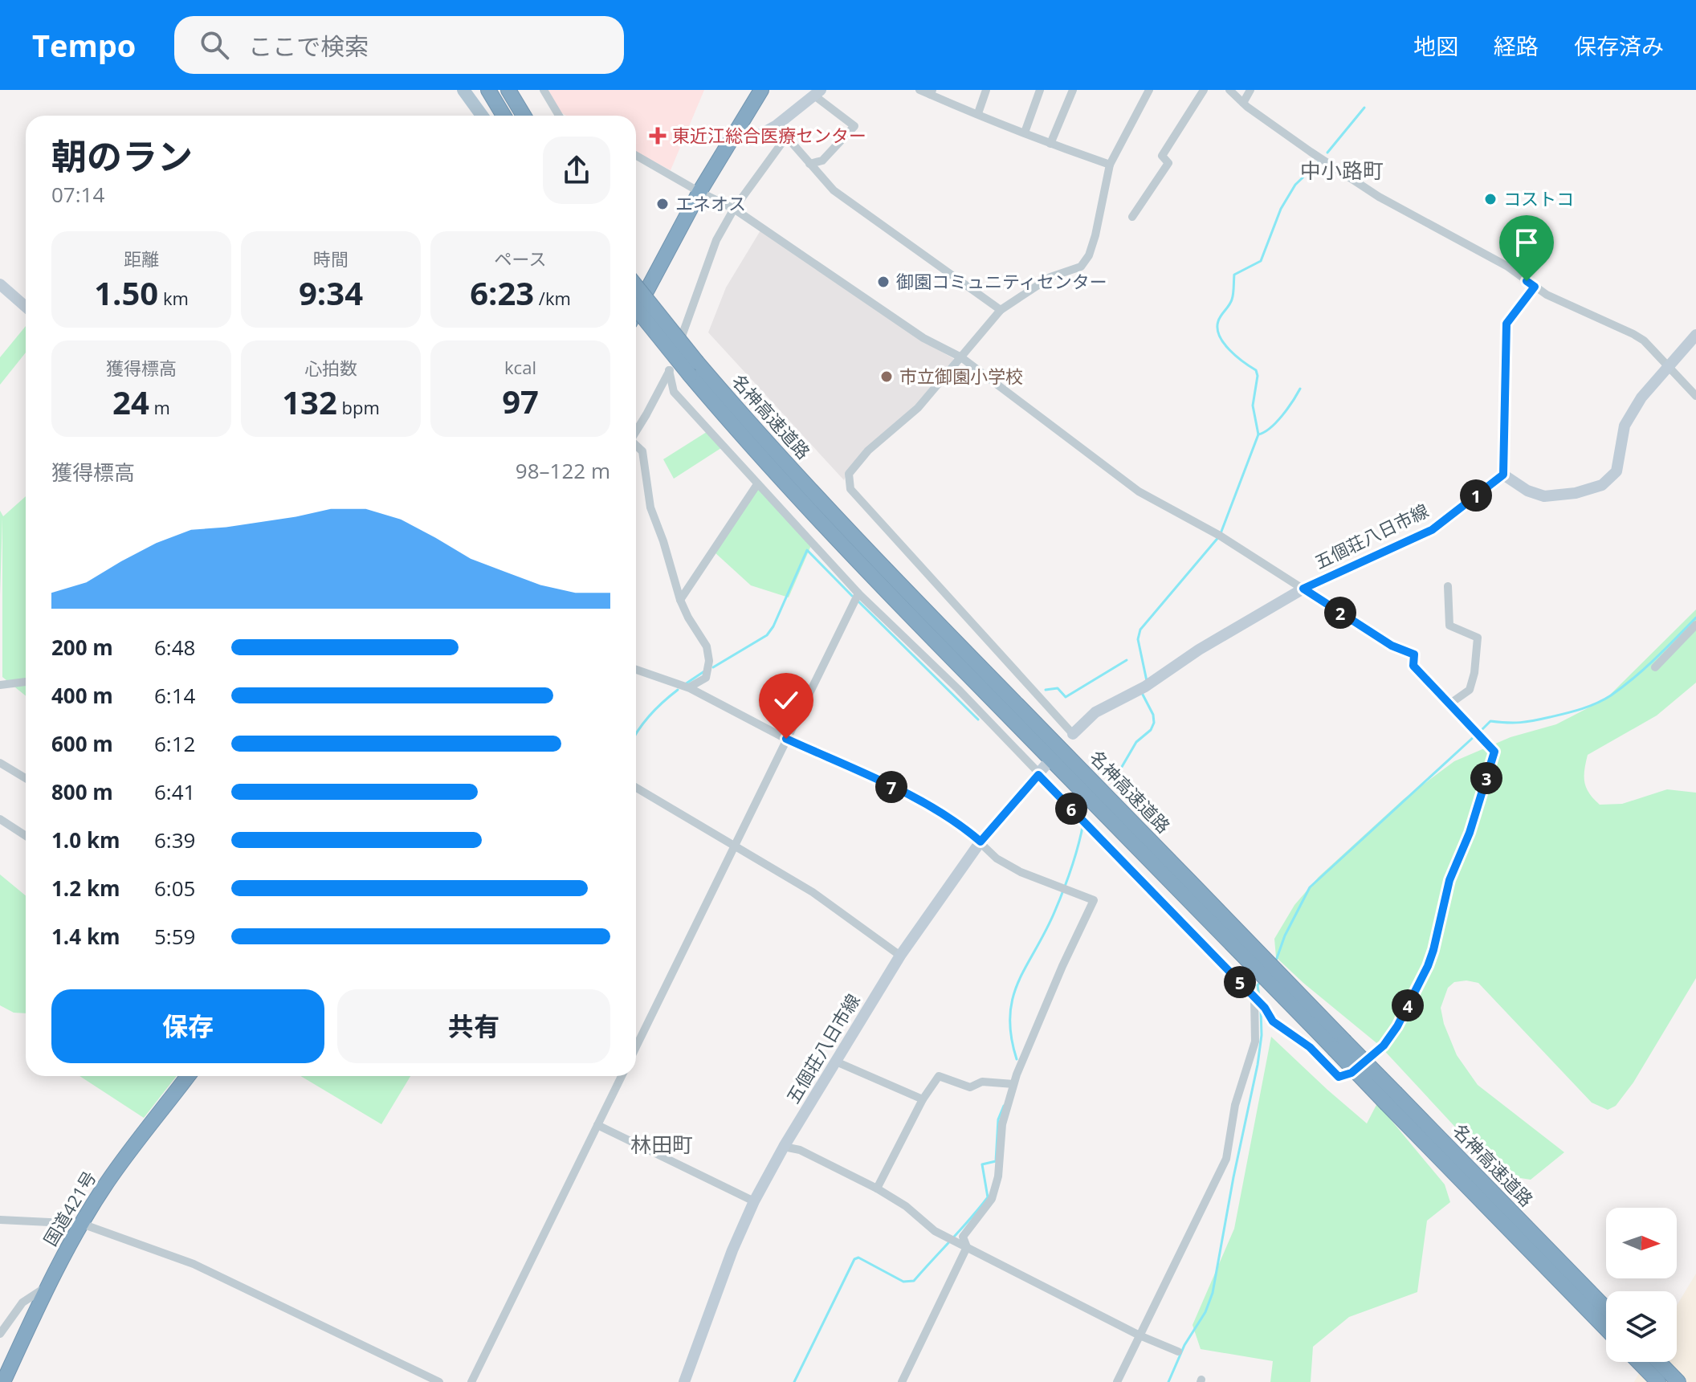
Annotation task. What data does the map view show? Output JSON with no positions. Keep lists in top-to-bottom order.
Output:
{
  "streets": {
    "highway": ["名神高速道路", "国道421号"],
    "main road": ["五個荘八日市線"]
  },
  "districts": ["中小路町", "林田町"],
  "places": {
    "health": ["東近江総合医療センター"],
    "other": [
      "コストコ",
      "エネオス",
      "御園コミュニティセンター",
      "市立御園小学校"
    ]
  },
  "north": "right",
  "page": {
    "header": "Tempo",
    "search": "ここで検索",
    "nav": ["地図", "経路", "保存済み"],
    "heading": ["朝のラン", "07:14"],
    "stats": [
      ["距離", "1.50 km"],
      ["時間", "9:34"],
      ["ペース", "6:23 /km"],
      ["獲得標高", "24 m"],
      ["心拍数", "132 bpm"],
      ["kcal", "97"]
    ],
    "chart": ["獲得標高", "98–122 m"],
    "pins": [
      "1",
      "2",
      "3",
      "7",
      "6",
      "5",
      "4"
    ],
    "list": [
      {
        "name": "200 m",
        "note": "6:48"
      },
      {
        "name": "400 m",
        "note": "6:14"
      },
      {
        "name": "600 m",
        "note": "6:12"
      },
      {
        "name": "800 m",
        "note": "6:41"
      },
      {
        "name": "1.0 km",
        "note": "6:39"
      },
      {
        "name": "1.2 km",
        "note": "6:05"
      },
      {
        "name": "1.4 km",
        "note": "5:59"
      }
    ],
    "buttons": ["保存", "共有"]
  }
}
